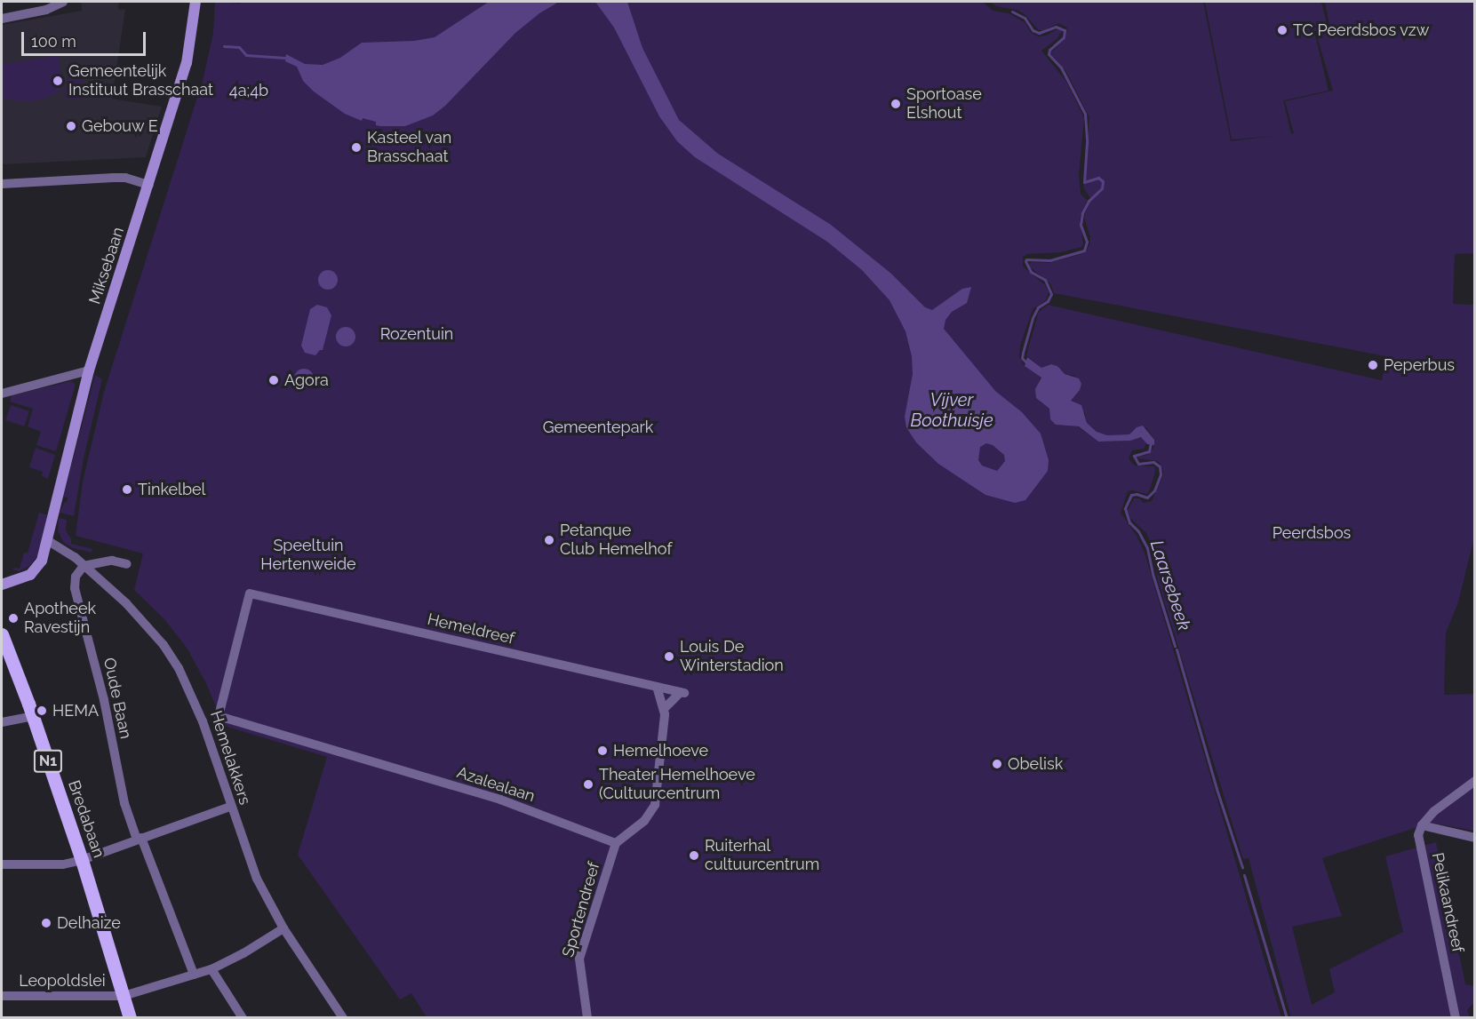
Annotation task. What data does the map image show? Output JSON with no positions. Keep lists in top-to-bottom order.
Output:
{
  "streets": {
    "main road": ["Miksebaan", "N1", "Bredabaan"],
    "street": [
      "Hemeldreef",
      "Oude Baan",
      "Hemelakkers",
      "Azalealaan",
      "Pelikaandreef",
      "Sportendreef",
      "Leopoldslei"
    ]
  },
  "crossings": [
    ["Miksebaan", "Hemelakkers"],
    ["Hemeldreef", "Azalealaan"],
    ["Oude Baan", "Hemelakkers"],
    ["Azalealaan", "Sportendreef"],
    ["Bredabaan", "Leopoldslei"]
  ],
  "water": ["Vijver Boothuisje", "Laarsebeek"],
  "parks": [
    "4a;4b",
    "Rozentuin",
    "Gemeentepark",
    "Peerdsbos",
    "Speeltuin Hertenweide"
  ],
  "places": [
    "TC Peerdsbos vzw",
    "Gemeentelijk Instituut Brasschaat",
    "Sportoase Elshout",
    "Gebouw E",
    "Kasteel van Brasschaat",
    "Peperbus",
    "Agora",
    "Tinkelbel",
    "Petanque Club Hemelhof",
    "Apotheek Ravestijn",
    "Louis De Winterstadion",
    "HEMA",
    "Hemelhoeve",
    "Obelisk",
    "Theater Hemelhoeve (Cultuurcentrum",
    "Ruiterhal cultuurcentrum",
    "Delhaize"
  ],
  "scale_bar": "100 m"
}
